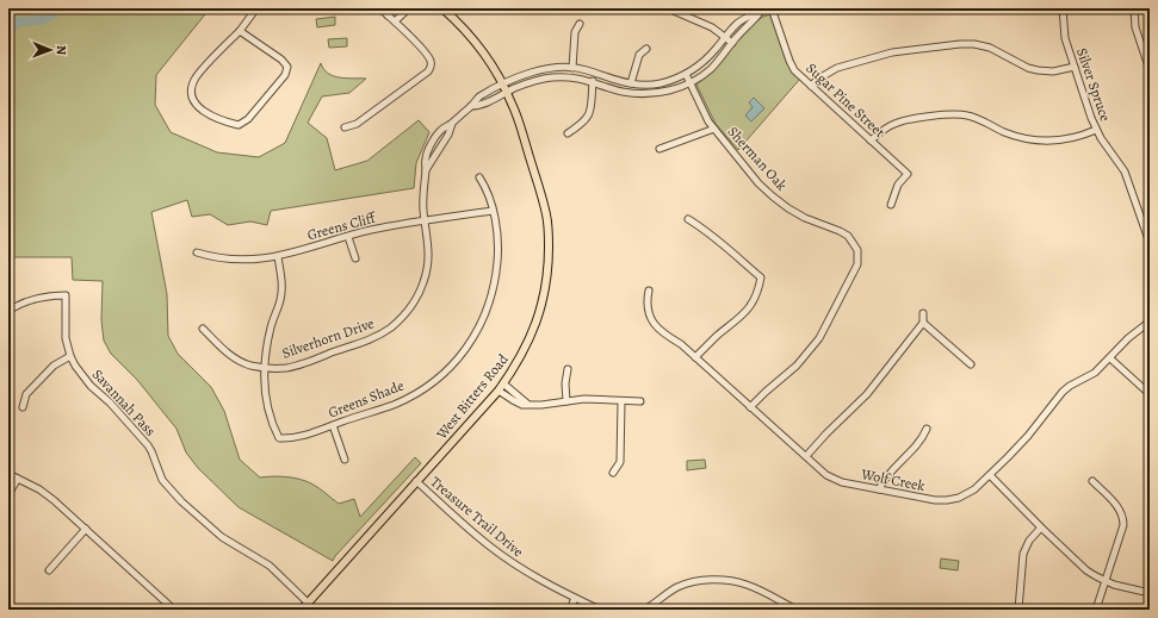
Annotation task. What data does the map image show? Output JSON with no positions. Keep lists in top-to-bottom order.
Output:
{
  "streets": {
    "main road": ["West Bitters Road"],
    "street": [
      "Silver Spruce",
      "Sugar Pine Street",
      "Sherman Oak",
      "Greens Cliff",
      "Silverhorn Drive",
      "Greens Shade",
      "Savannah Pass",
      "Wolf Creek",
      "Treasure Trail Drive"
    ]
  },
  "crossings": [
    ["Sugar Pine Street", "Silverhorn Drive"],
    ["Sherman Oak", "Silverhorn Drive"],
    ["Sherman Oak", "Wolf Creek"],
    ["Greens Cliff", "Silverhorn Drive"],
    ["Greens Cliff", "Greens Shade"],
    ["Silverhorn Drive", "West Bitters Road"],
    ["Silverhorn Drive", "Greens Shade"],
    ["West Bitters Road", "Savannah Pass"],
    ["West Bitters Road", "Treasure Trail Drive"]
  ],
  "north": "right"
}
